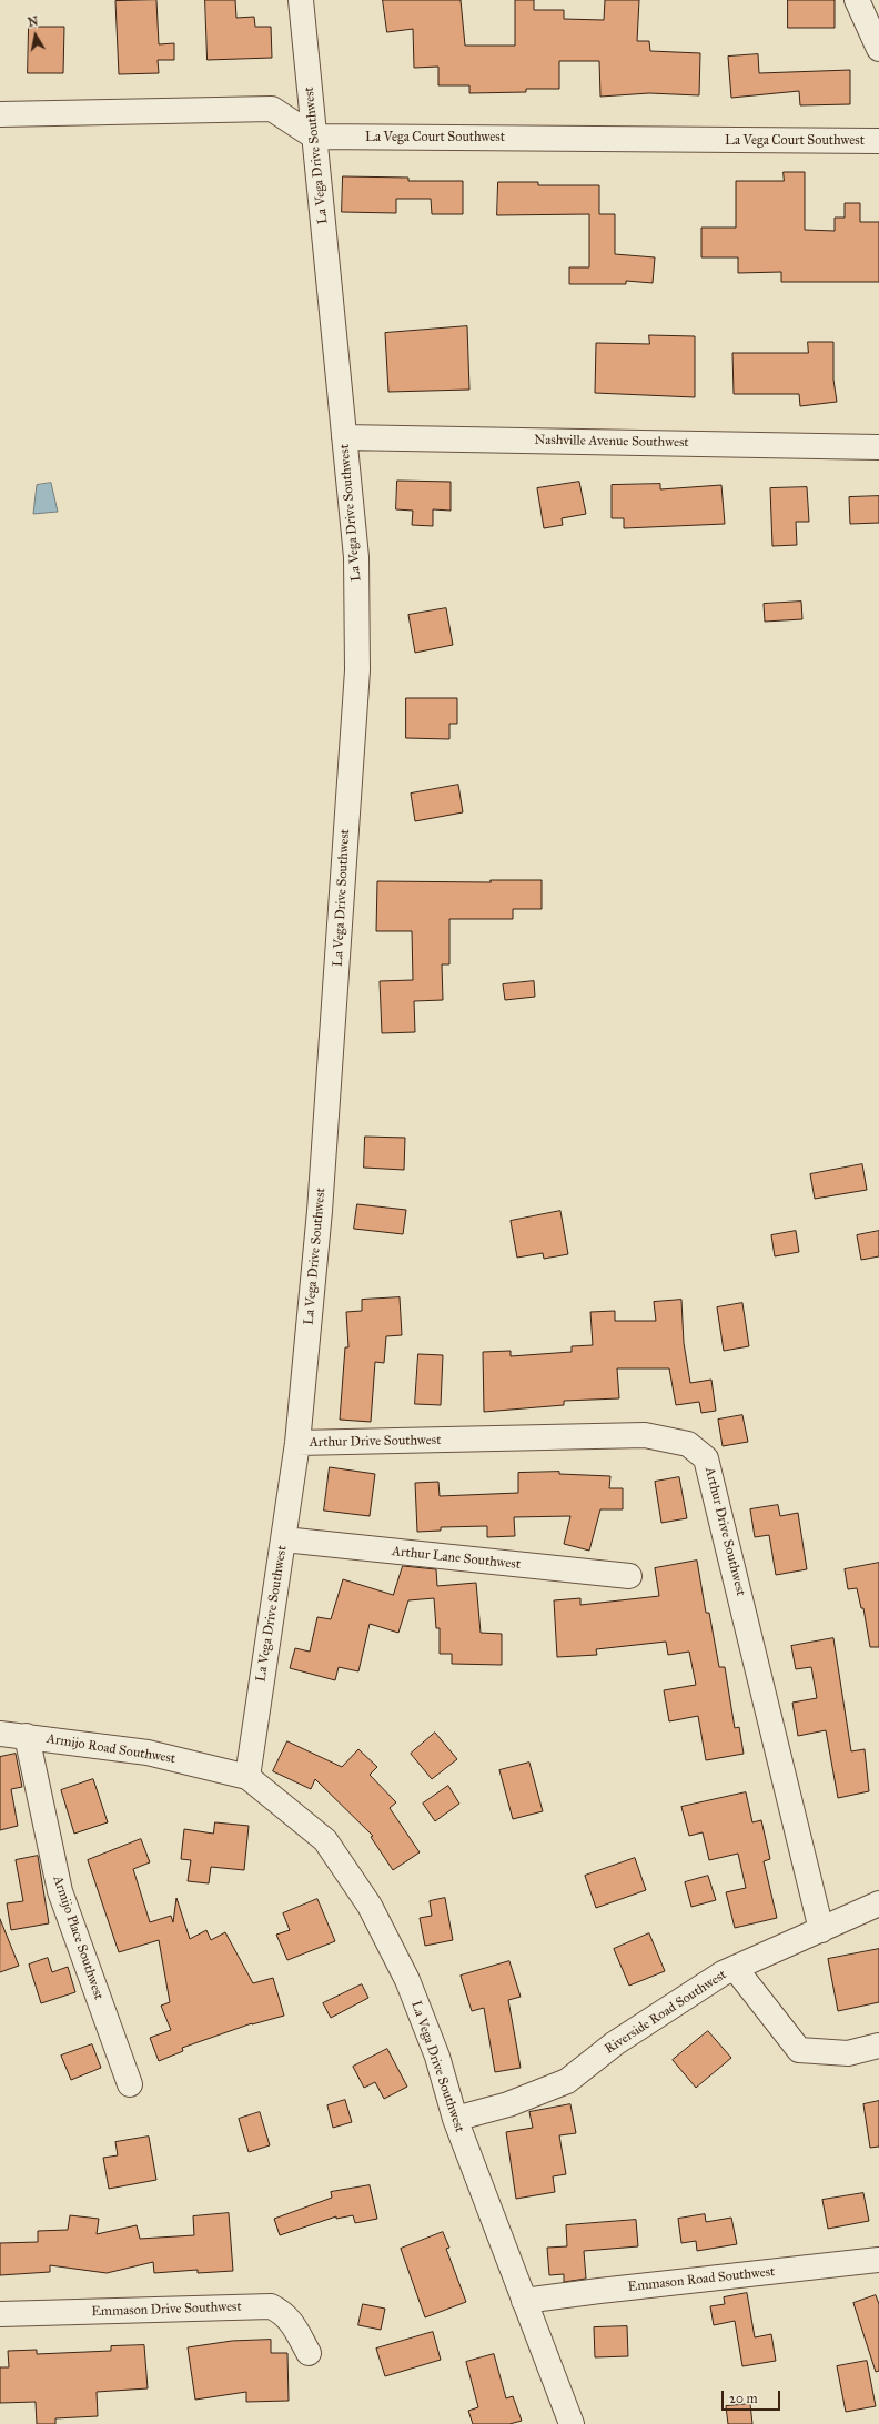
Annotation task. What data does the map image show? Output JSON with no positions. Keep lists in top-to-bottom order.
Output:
{
  "streets": {
    "street": [
      "La Vega Court Southwest",
      "La Vega Drive Southwest",
      "Nashville Avenue Southwest",
      "Arthur Drive Southwest",
      "Arthur Lane Southwest",
      "Armijo Road Southwest",
      "Armijo Place Southwest",
      "Riverside Road Southwest",
      "Emmason Road Southwest",
      "Emmason Drive Southwest"
    ]
  },
  "crossings": [
    ["La Vega Court Southwest", "La Vega Drive Southwest"],
    ["La Vega Drive Southwest", "Nashville Avenue Southwest"],
    ["La Vega Drive Southwest", "Arthur Drive Southwest"],
    ["La Vega Drive Southwest", "Arthur Lane Southwest"],
    ["La Vega Drive Southwest", "Armijo Road Southwest"],
    ["La Vega Drive Southwest", "Riverside Road Southwest"],
    ["La Vega Drive Southwest", "Emmason Road Southwest"],
    ["Arthur Drive Southwest", "Riverside Road Southwest"],
    ["Armijo Road Southwest", "Armijo Place Southwest"]
  ],
  "scale_bar": "20 m",
  "north": "top"
}
